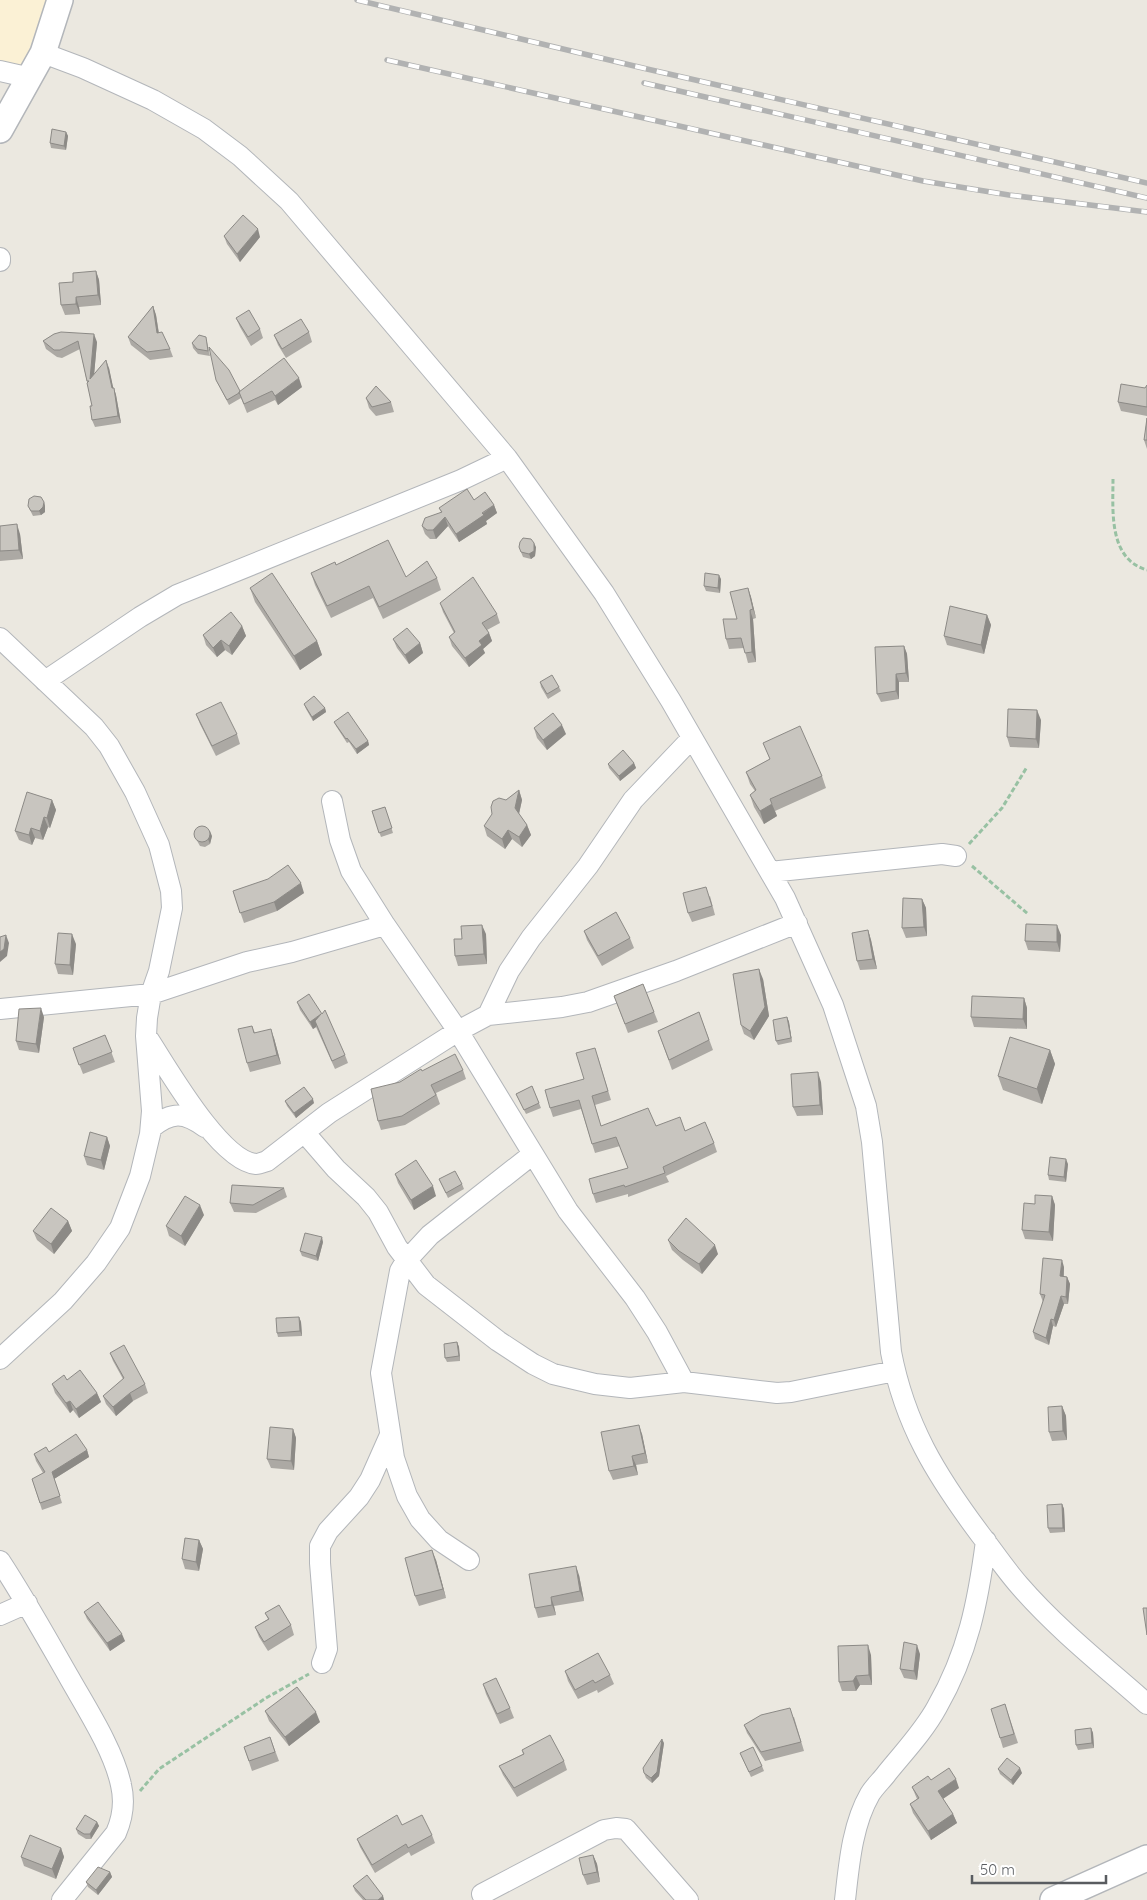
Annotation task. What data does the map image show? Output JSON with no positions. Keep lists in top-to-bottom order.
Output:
{
  "scale_bar": "50 m"
}
